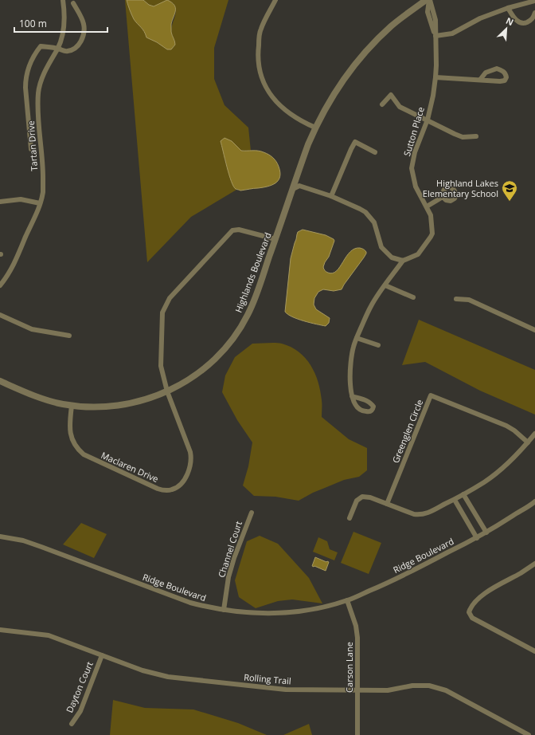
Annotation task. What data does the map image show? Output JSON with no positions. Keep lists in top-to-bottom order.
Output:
{
  "streets": {
    "street": [
      "Sutton Place",
      "Tartan Drive",
      "Highlands Boulevard",
      "Greenglen Circle",
      "Maclaren Drive",
      "Channel Court",
      "Ridge Boulevard",
      "Carson Lane",
      "Rolling Trail",
      "Dayton Court"
    ]
  },
  "crossings": [
    ["Highlands Boulevard", "Maclaren Drive"],
    ["Channel Court", "Ridge Boulevard"],
    ["Ridge Boulevard", "Carson Lane"],
    ["Carson Lane", "Rolling Trail"],
    ["Rolling Trail", "Dayton Court"]
  ],
  "places": {
    "school or university": ["Highland Lakes Elementary School"]
  },
  "scale_bar": "100 m",
  "north": "top right"
}
